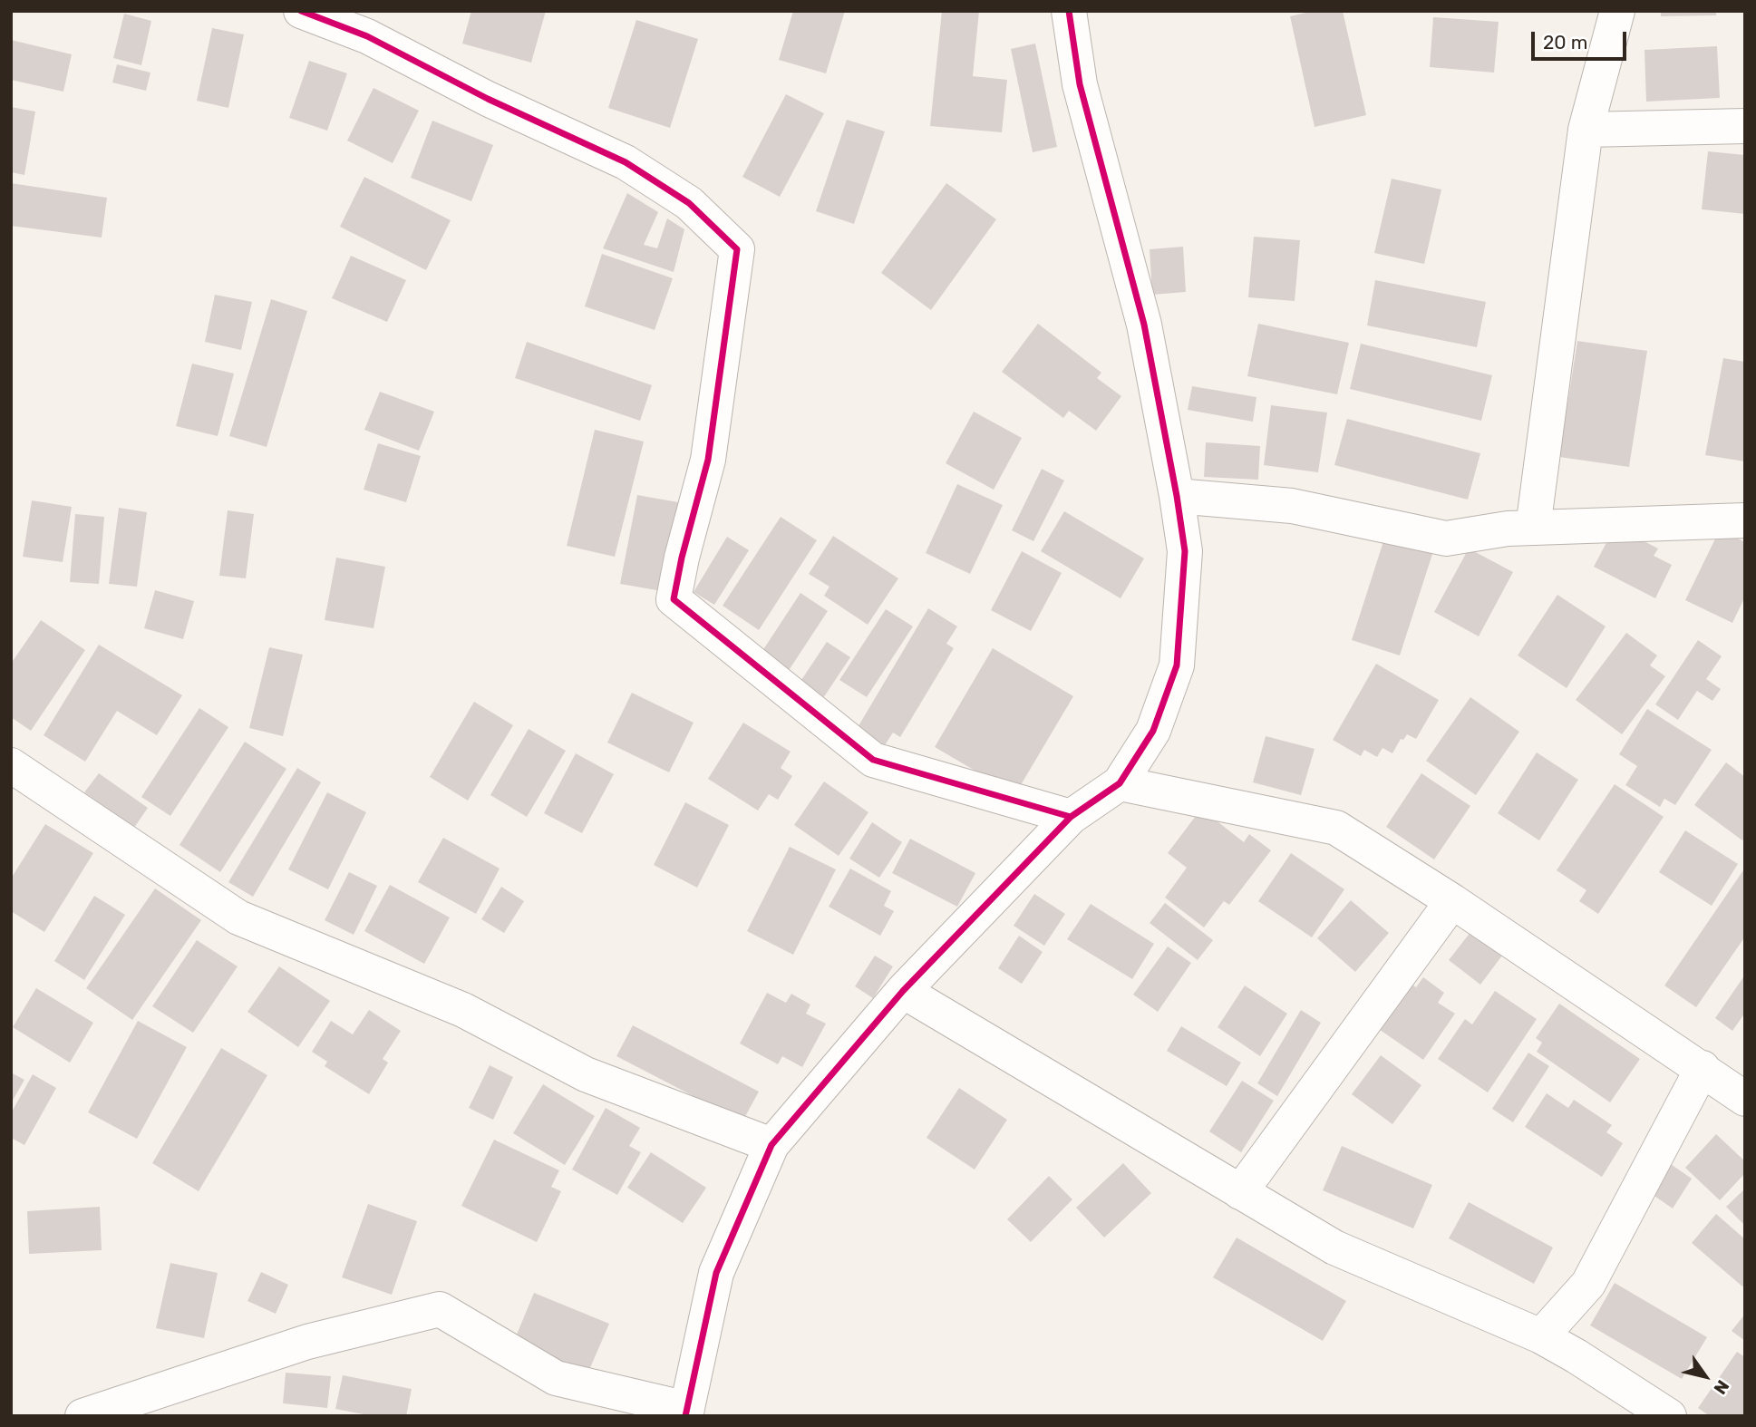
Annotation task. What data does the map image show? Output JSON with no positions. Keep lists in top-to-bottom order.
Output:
{
  "scale_bar": "20 m",
  "north": "bottom right"
}
